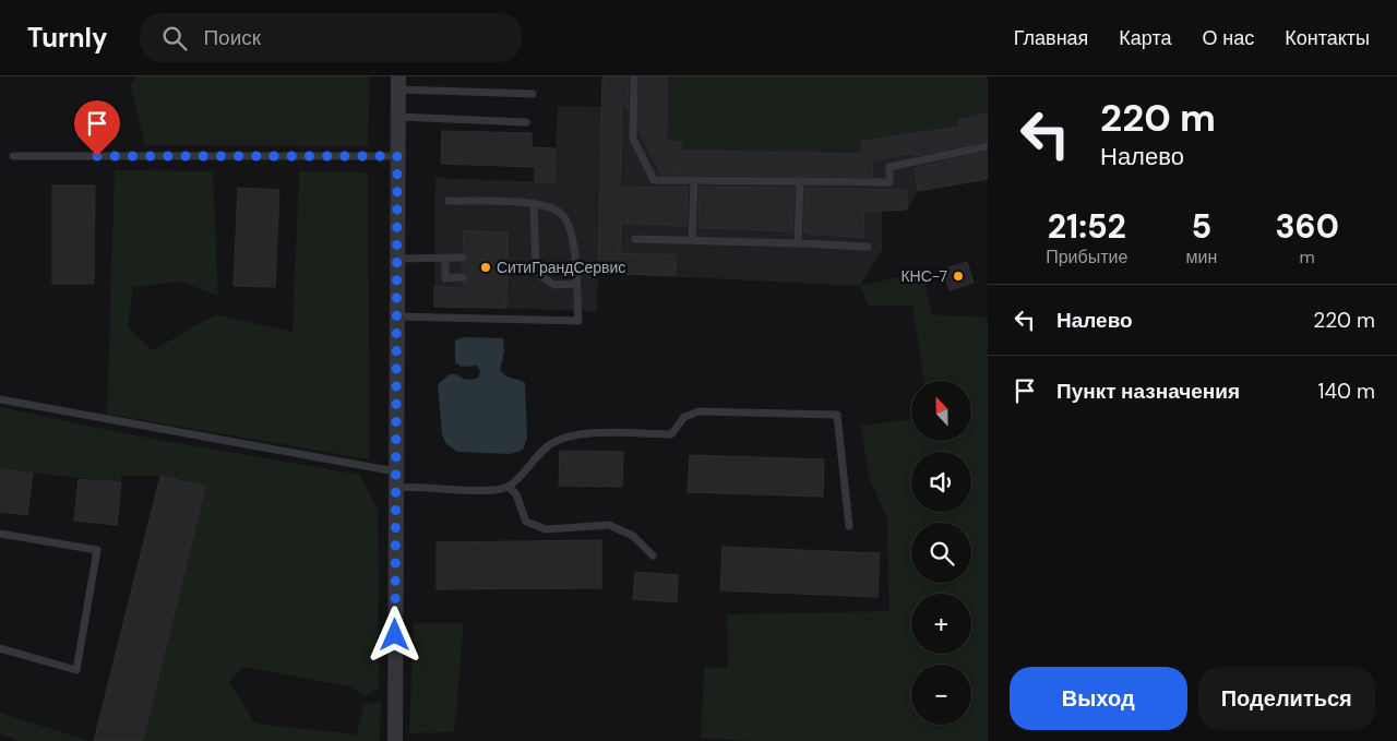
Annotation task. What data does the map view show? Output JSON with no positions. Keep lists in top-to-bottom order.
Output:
{
  "places": ["СитиГрандСервис", "КНС-7"],
  "north": "top",
  "page": {
    "header": "Turnly",
    "search": "Поиск",
    "nav": [
      "Главная",
      "Карта",
      "О нас",
      "Контакты"
    ],
    "turn": ["220 m", "Налево"],
    "eta": [
      "21:52",
      "Прибытие",
      "5",
      "мин",
      "360",
      "m"
    ],
    "list": [
      {
        "name": "Налево",
        "value": "220 m"
      },
      {
        "name": "Пункт назначения",
        "value": "140 m"
      }
    ],
    "map_buttons": ["+", "−"],
    "buttons": ["Выход", "Поделиться"]
  }
}
